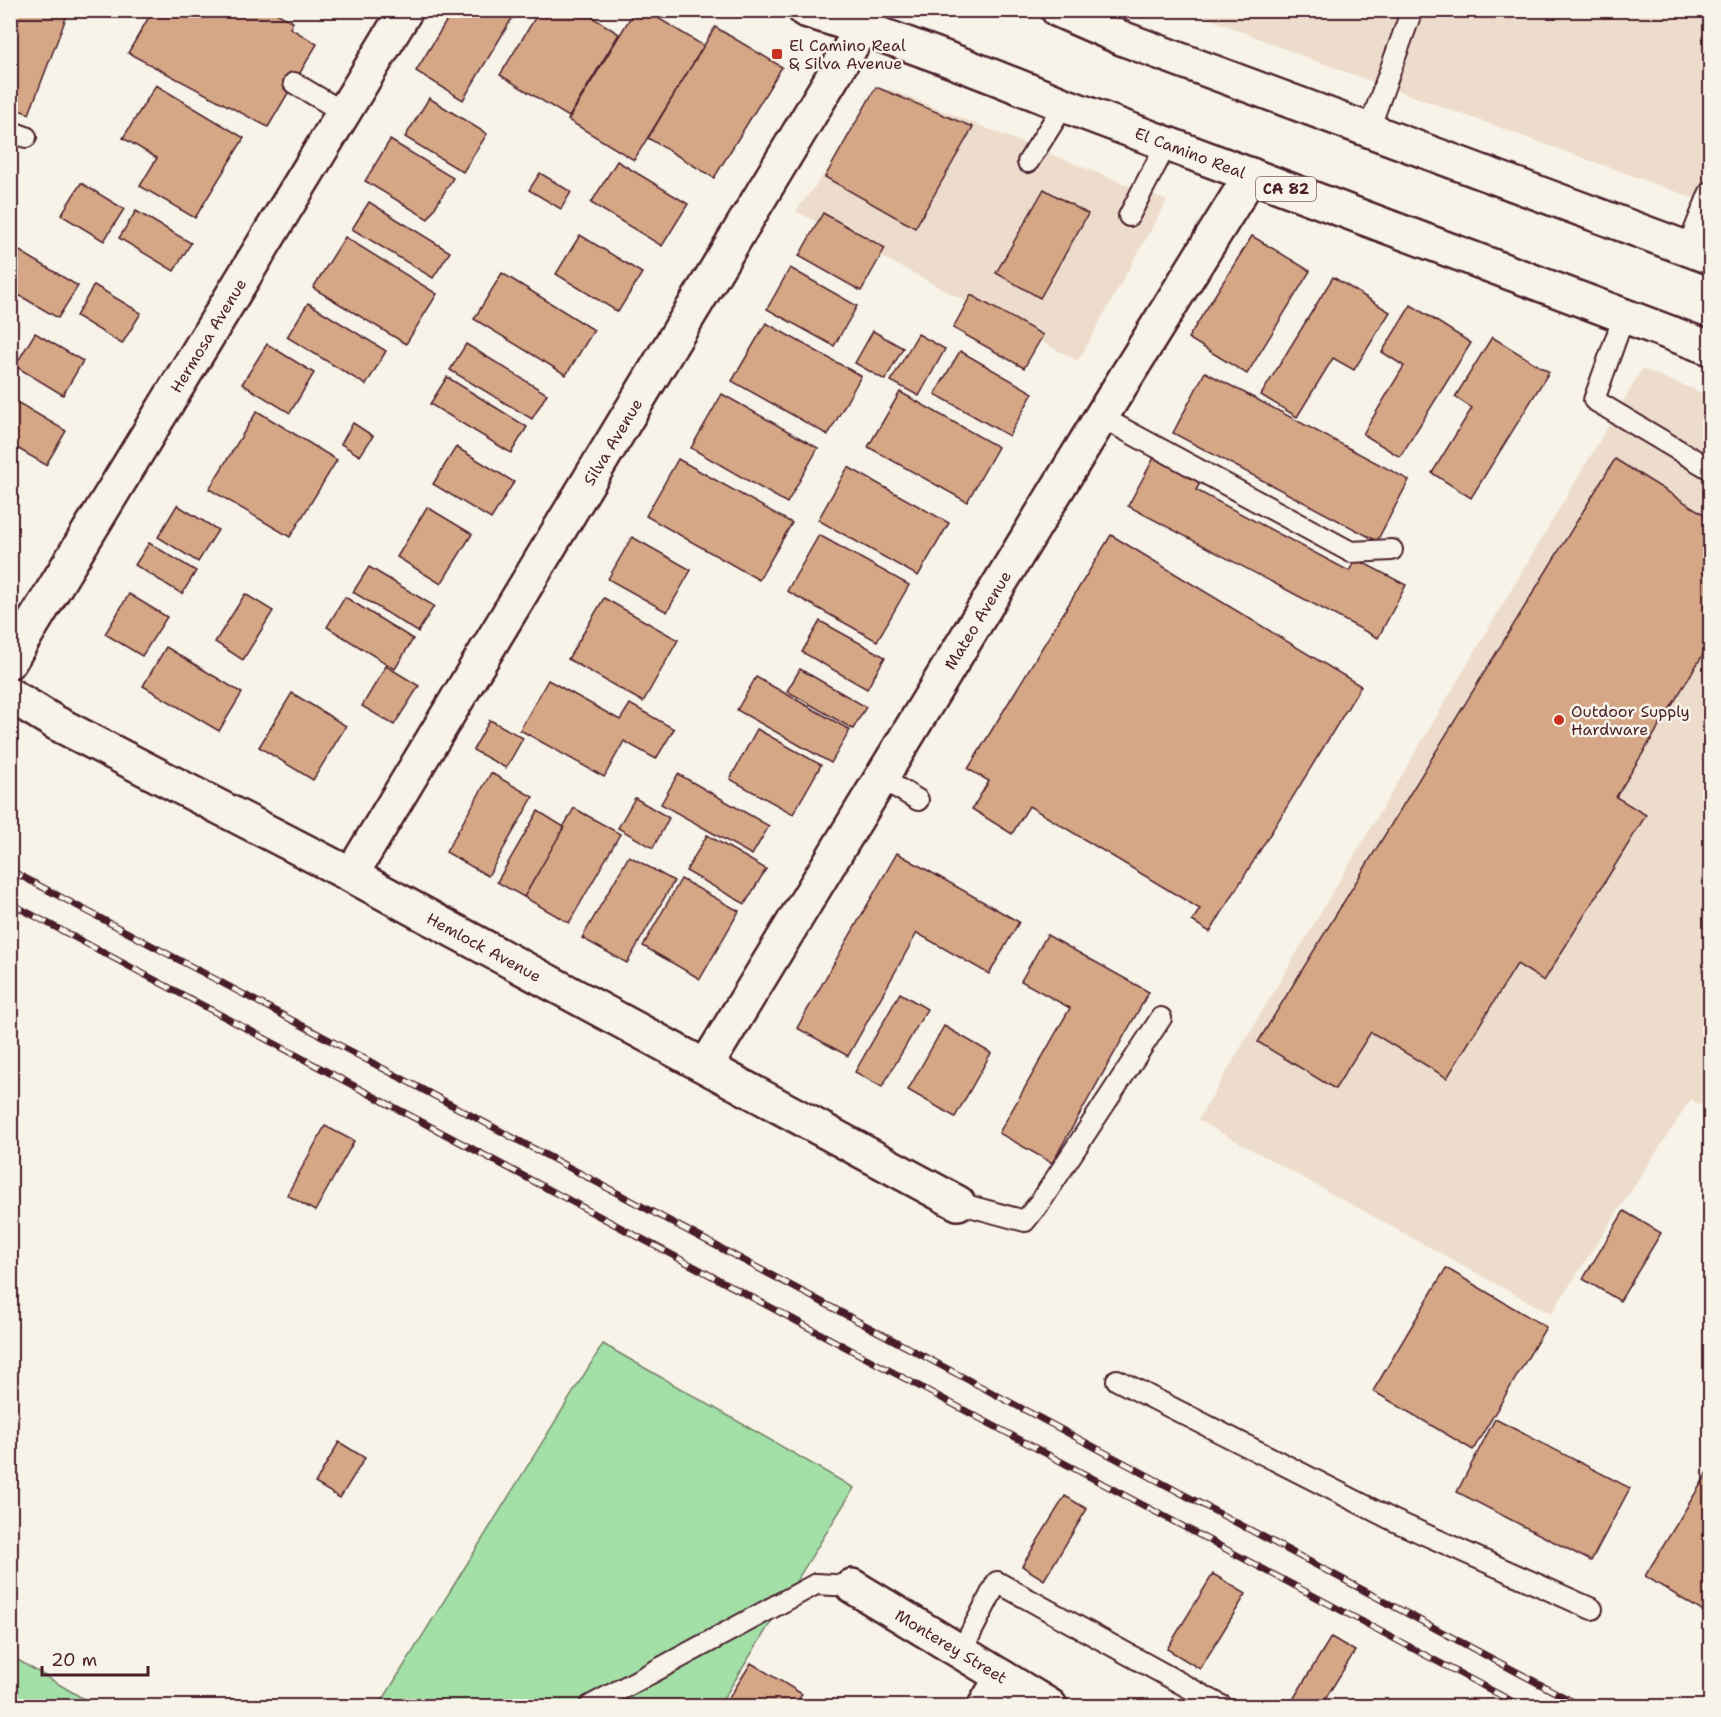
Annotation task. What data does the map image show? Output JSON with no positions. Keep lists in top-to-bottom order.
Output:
{
  "streets": {
    "street": [
      "El Camino Real",
      "CA 82",
      "Hermosa Avenue",
      "Silva Avenue",
      "Mateo Avenue",
      "Hemlock Avenue",
      "Monterey Street"
    ]
  },
  "crossings": [
    ["El Camino Real", "Silva Avenue"],
    ["El Camino Real", "Mateo Avenue"],
    ["Silva Avenue", "Hemlock Avenue"],
    ["Mateo Avenue", "Hemlock Avenue"]
  ],
  "places": {
    "transit": ["El Camino Real & Silva Avenue"],
    "other": ["Outdoor Supply Hardware"]
  },
  "scale_bar": "20 m"
}
